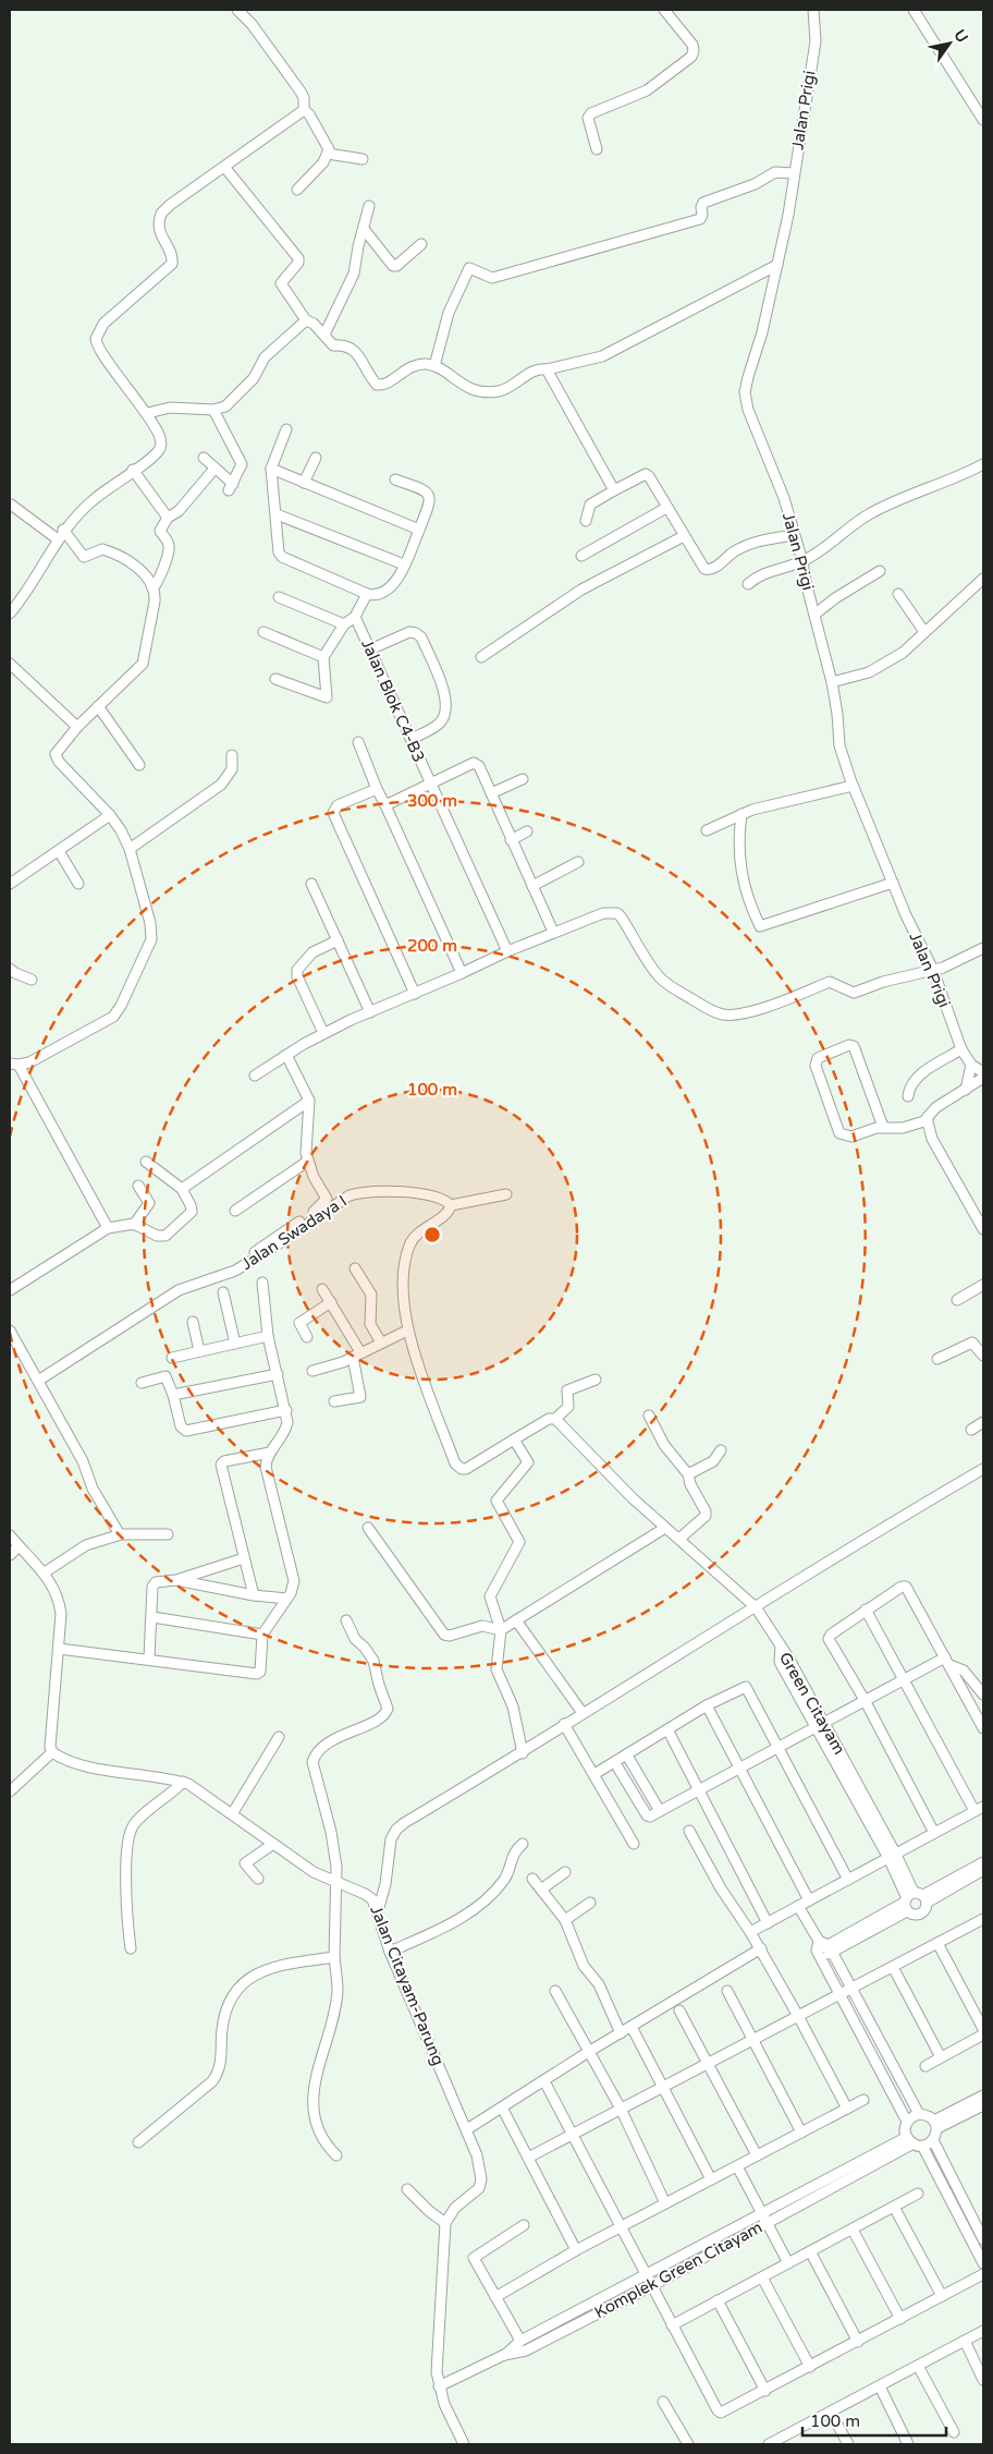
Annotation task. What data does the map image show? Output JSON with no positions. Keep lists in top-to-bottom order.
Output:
{
  "streets": {
    "street": [
      "Jalan Prigi",
      "Jalan Blok C4-B3",
      "Jalan Swadaya I",
      "Green Citayam",
      "Jalan Citayam-Parung",
      "Komplek Green Citayam"
    ]
  },
  "scale_bar": "100 m",
  "north": "top right",
  "rings": ["300 m", "200 m", "100 m"]
}
